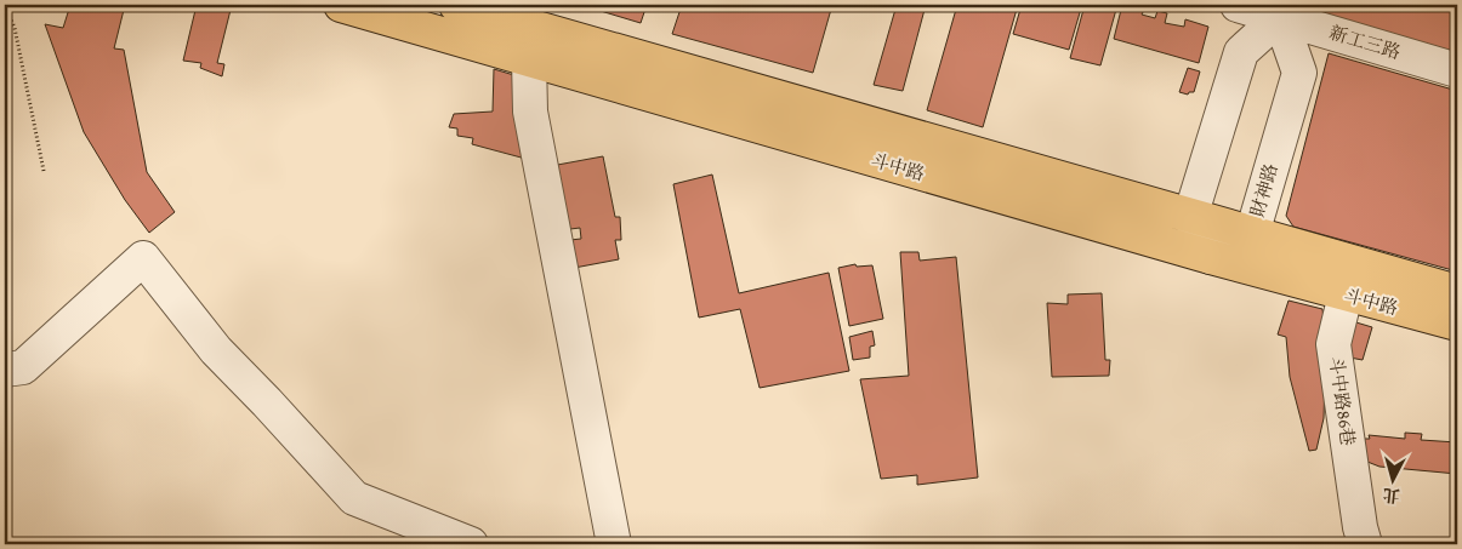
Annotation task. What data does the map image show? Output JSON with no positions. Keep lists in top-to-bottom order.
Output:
{
  "streets": {
    "main road": ["斗中路"],
    "street": ["新工三路", "財神路", "斗中路86巷"]
  },
  "crossings": [
    ["新工三路", "財神路"],
    ["斗中路", "財神路"],
    ["斗中路", "斗中路86巷"]
  ],
  "north": "bottom"
}
